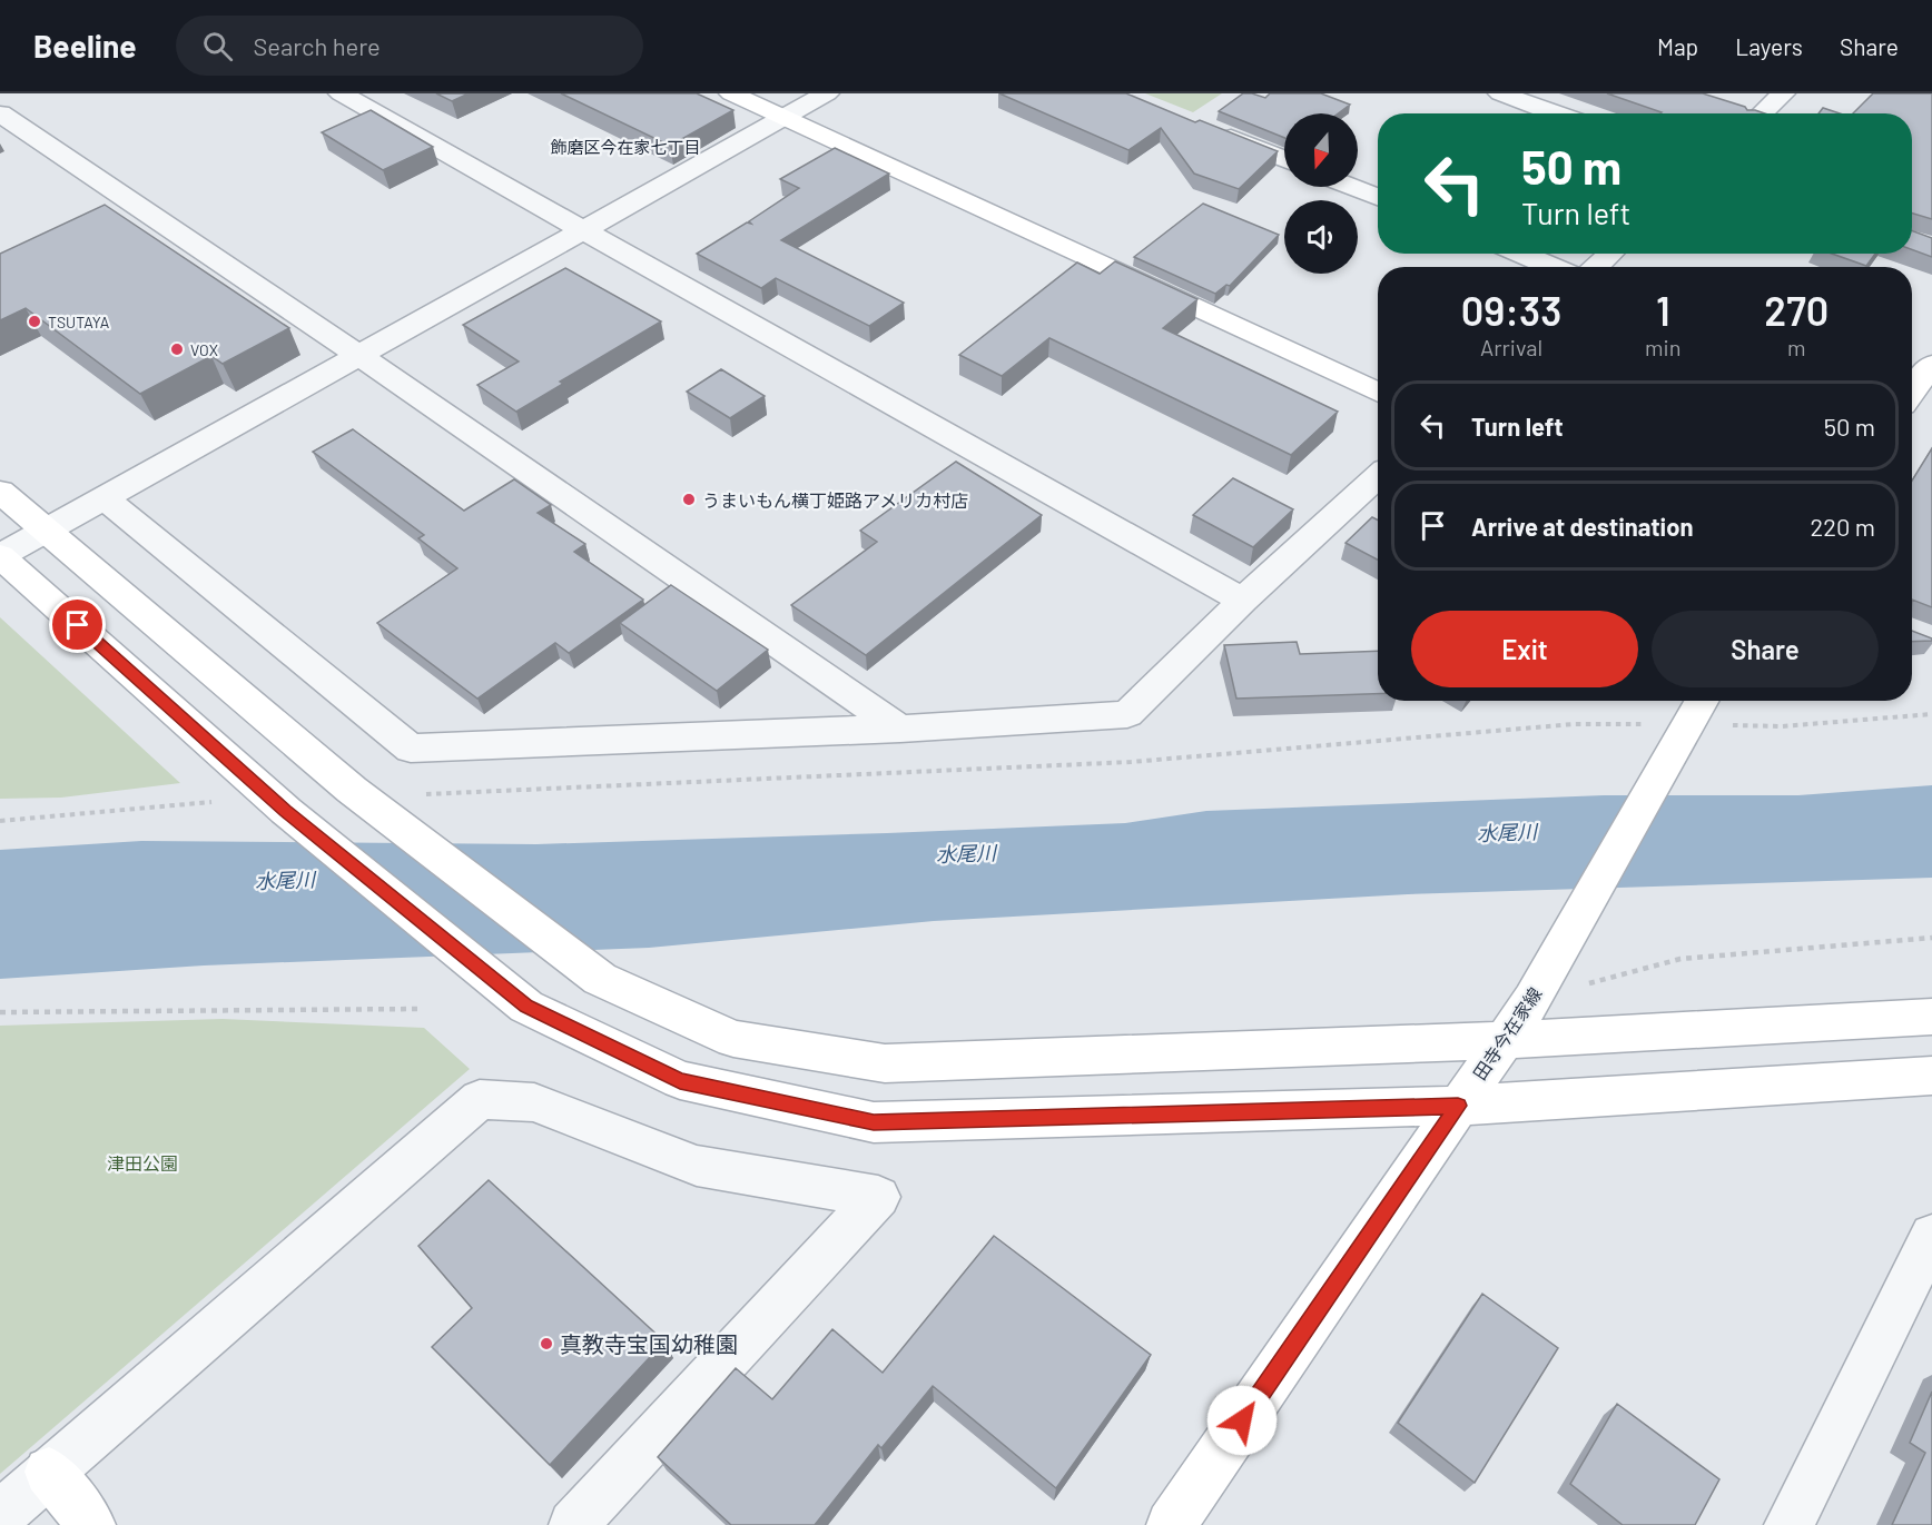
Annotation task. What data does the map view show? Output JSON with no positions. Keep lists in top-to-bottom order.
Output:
{
  "streets": {
    "street": ["田寺今在家線"]
  },
  "districts": ["飾磨区今在家七丁目"],
  "water": ["水尾川"],
  "parks": ["津田公園"],
  "places": [
    "TSUTAYA",
    "VOX",
    "うまいもん横丁姫路アメリカ村店",
    "真教寺宝国幼稚園"
  ],
  "north": "bottom",
  "page": {
    "header": "Beeline",
    "search": "Search here",
    "nav": ["Map", "Layers", "Share"],
    "turn": ["50 m", "Turn left"],
    "eta": [
      "09:33",
      "Arrival",
      "1",
      "min",
      "270",
      "m"
    ],
    "list": [
      {
        "name": "Turn left",
        "value": "50 m"
      },
      {
        "name": "Arrive at destination",
        "value": "220 m"
      }
    ],
    "buttons": ["Exit", "Share"]
  }
}
